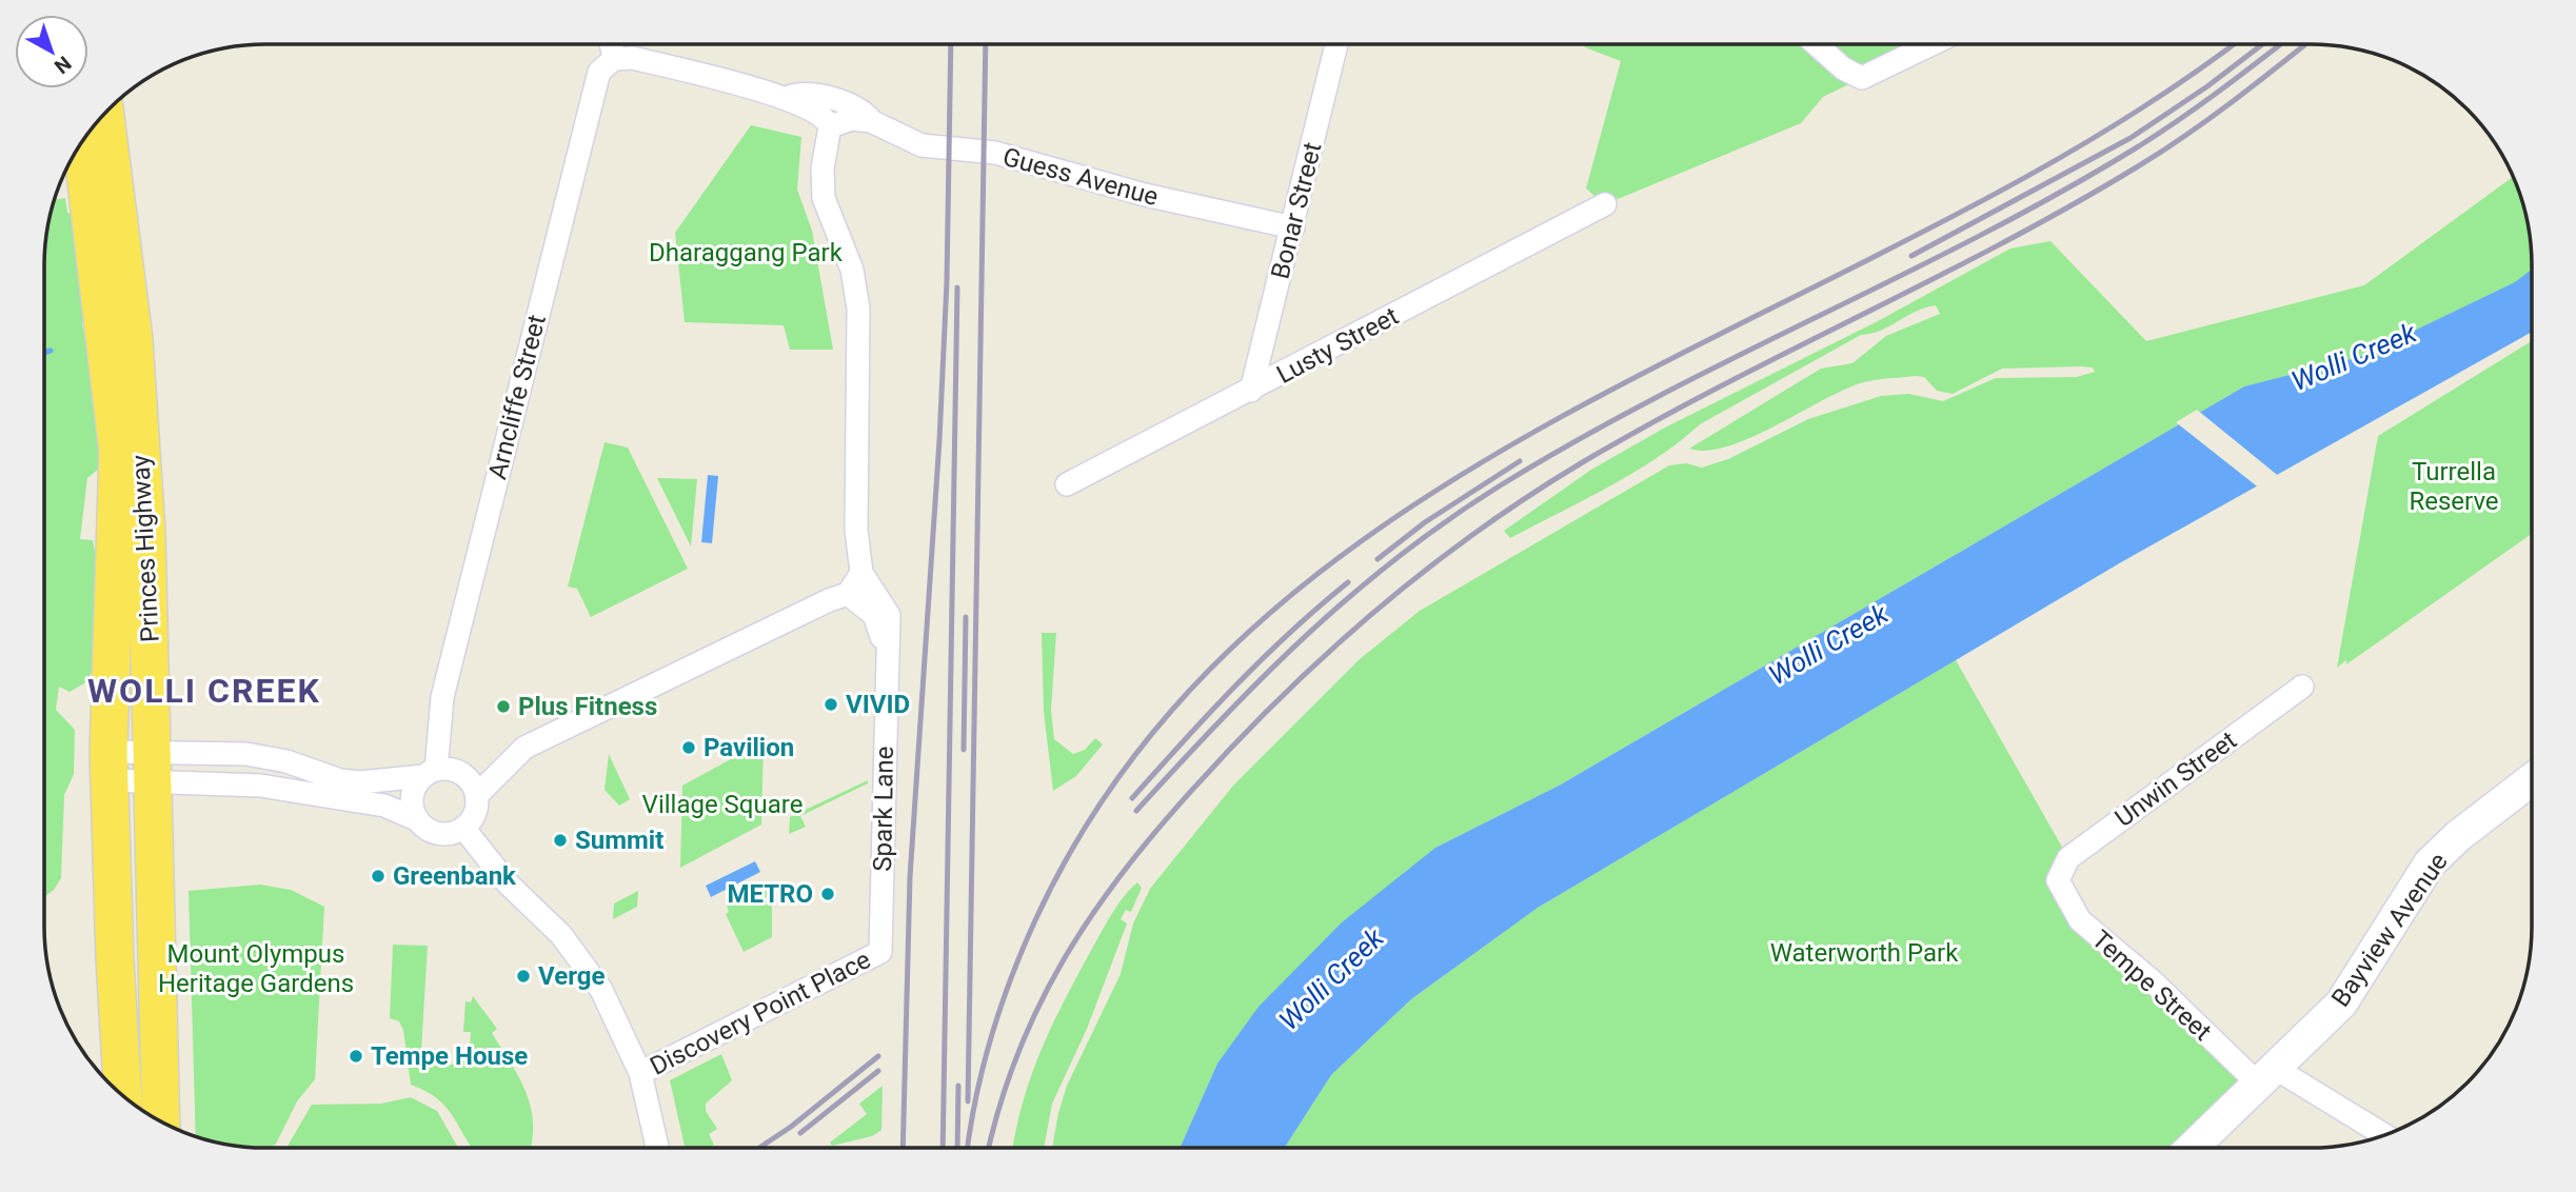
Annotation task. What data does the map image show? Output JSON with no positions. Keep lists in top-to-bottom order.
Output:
{
  "streets": {
    "highway": ["Princes Highway"],
    "main road": ["Bayview Avenue"],
    "street": [
      "Guess Avenue",
      "Bonar Street",
      "Lusty Street",
      "Arncliffe Street",
      "Unwin Street",
      "Spark Lane",
      "Tempe Street",
      "Discovery Point Place"
    ]
  },
  "crossings": [
    ["Guess Avenue", "Bonar Street"],
    ["Guess Avenue", "Arncliffe Street"],
    ["Bonar Street", "Lusty Street"],
    ["Unwin Street", "Tempe Street"],
    ["Spark Lane", "Discovery Point Place"],
    ["Bayview Avenue", "Tempe Street"]
  ],
  "districts": ["WOLLI CREEK"],
  "water": ["Wolli Creek"],
  "parks": [
    "Dharaggang Park",
    "Turrella Reserve",
    "Village Square",
    "Waterworth Park",
    "Mount Olympus Heritage Gardens"
  ],
  "places": [
    "VIVID",
    "Plus Fitness",
    "Pavilion",
    "Summit",
    "Greenbank",
    "METRO",
    "Verge",
    "Tempe House"
  ],
  "north": "bottom right"
}
